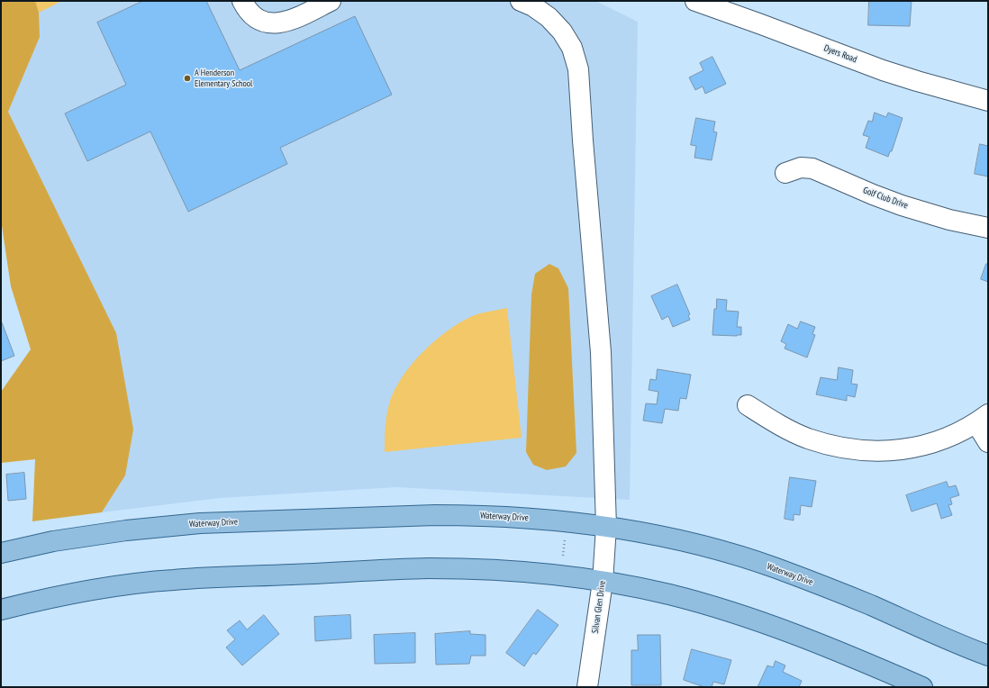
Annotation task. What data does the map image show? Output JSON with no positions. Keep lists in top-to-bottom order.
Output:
{
  "streets": {
    "main road": ["Waterway Drive"],
    "street": ["Dyers Road", "Golf Club Drive", "Silvan Glen Drive"]
  },
  "crossings": [
    ["Waterway Drive", "Silvan Glen Drive"]
  ],
  "places": ["A Henderson Elementary School"]
}
